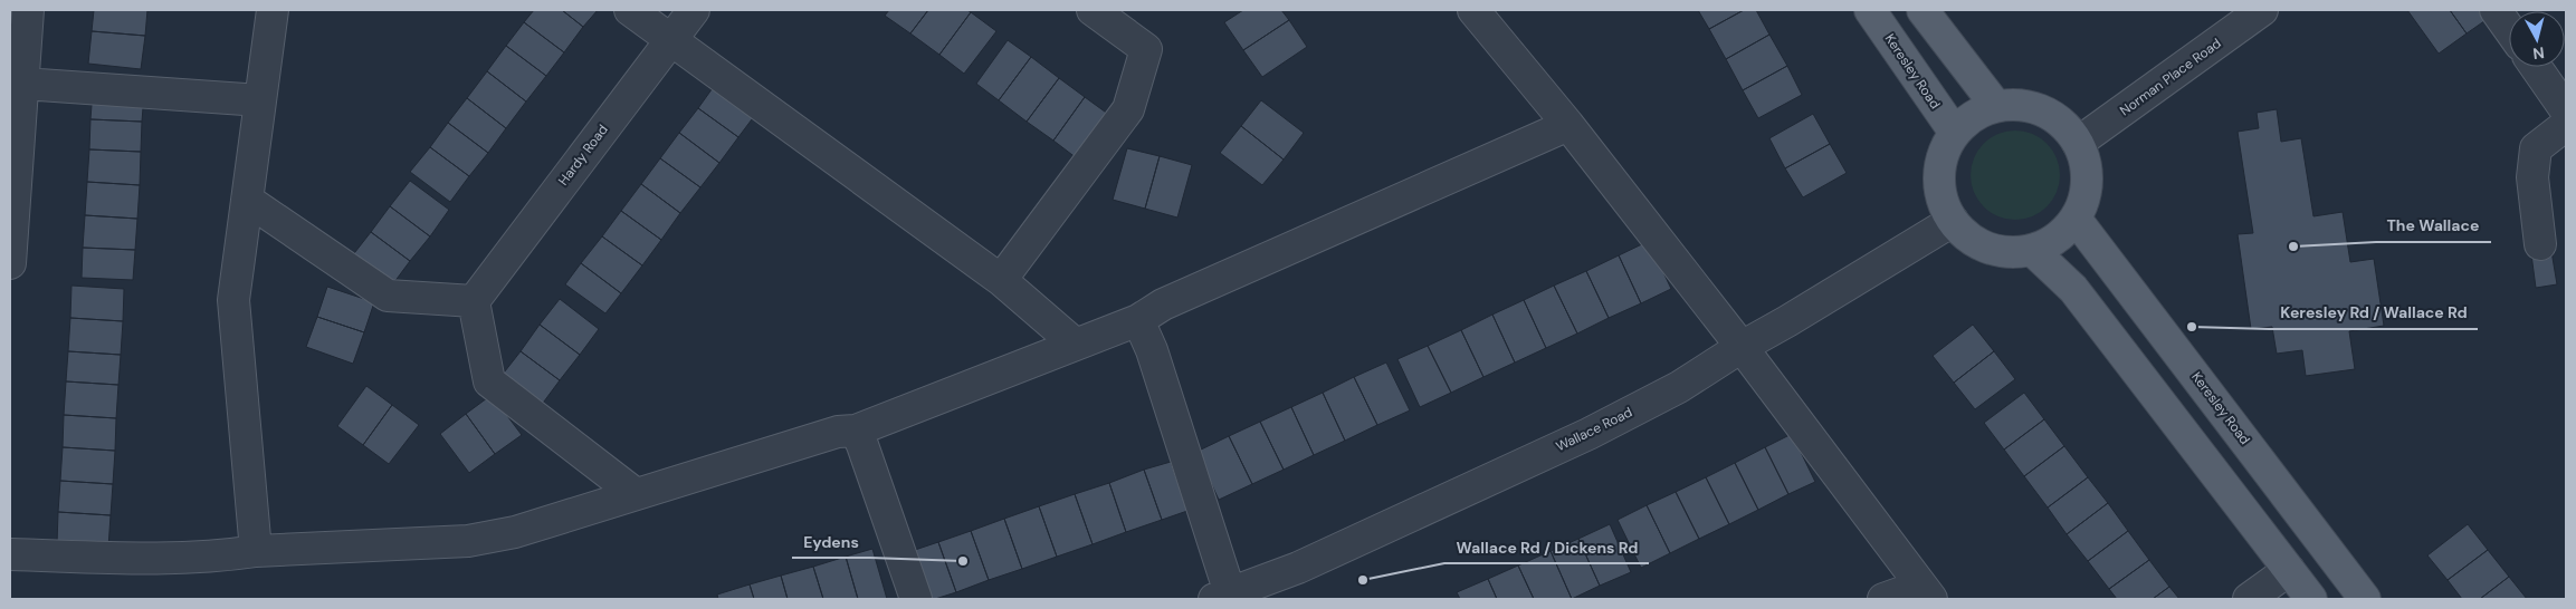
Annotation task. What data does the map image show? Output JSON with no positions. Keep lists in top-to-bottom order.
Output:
{
  "streets": {
    "main road": ["Keresley Road"],
    "street": ["Norman Place Road", "Hardy Road", "Wallace Road"]
  },
  "crossings": [
    ["Keresley Road", "Norman Place Road"],
    ["Keresley Road", "Wallace Road"],
    ["Norman Place Road", "Wallace Road"]
  ],
  "places": [
    "The Wallace",
    "Keresley Rd / Wallace Rd",
    "Eydens",
    "Wallace Rd / Dickens Rd"
  ],
  "north": "bottom"
}
